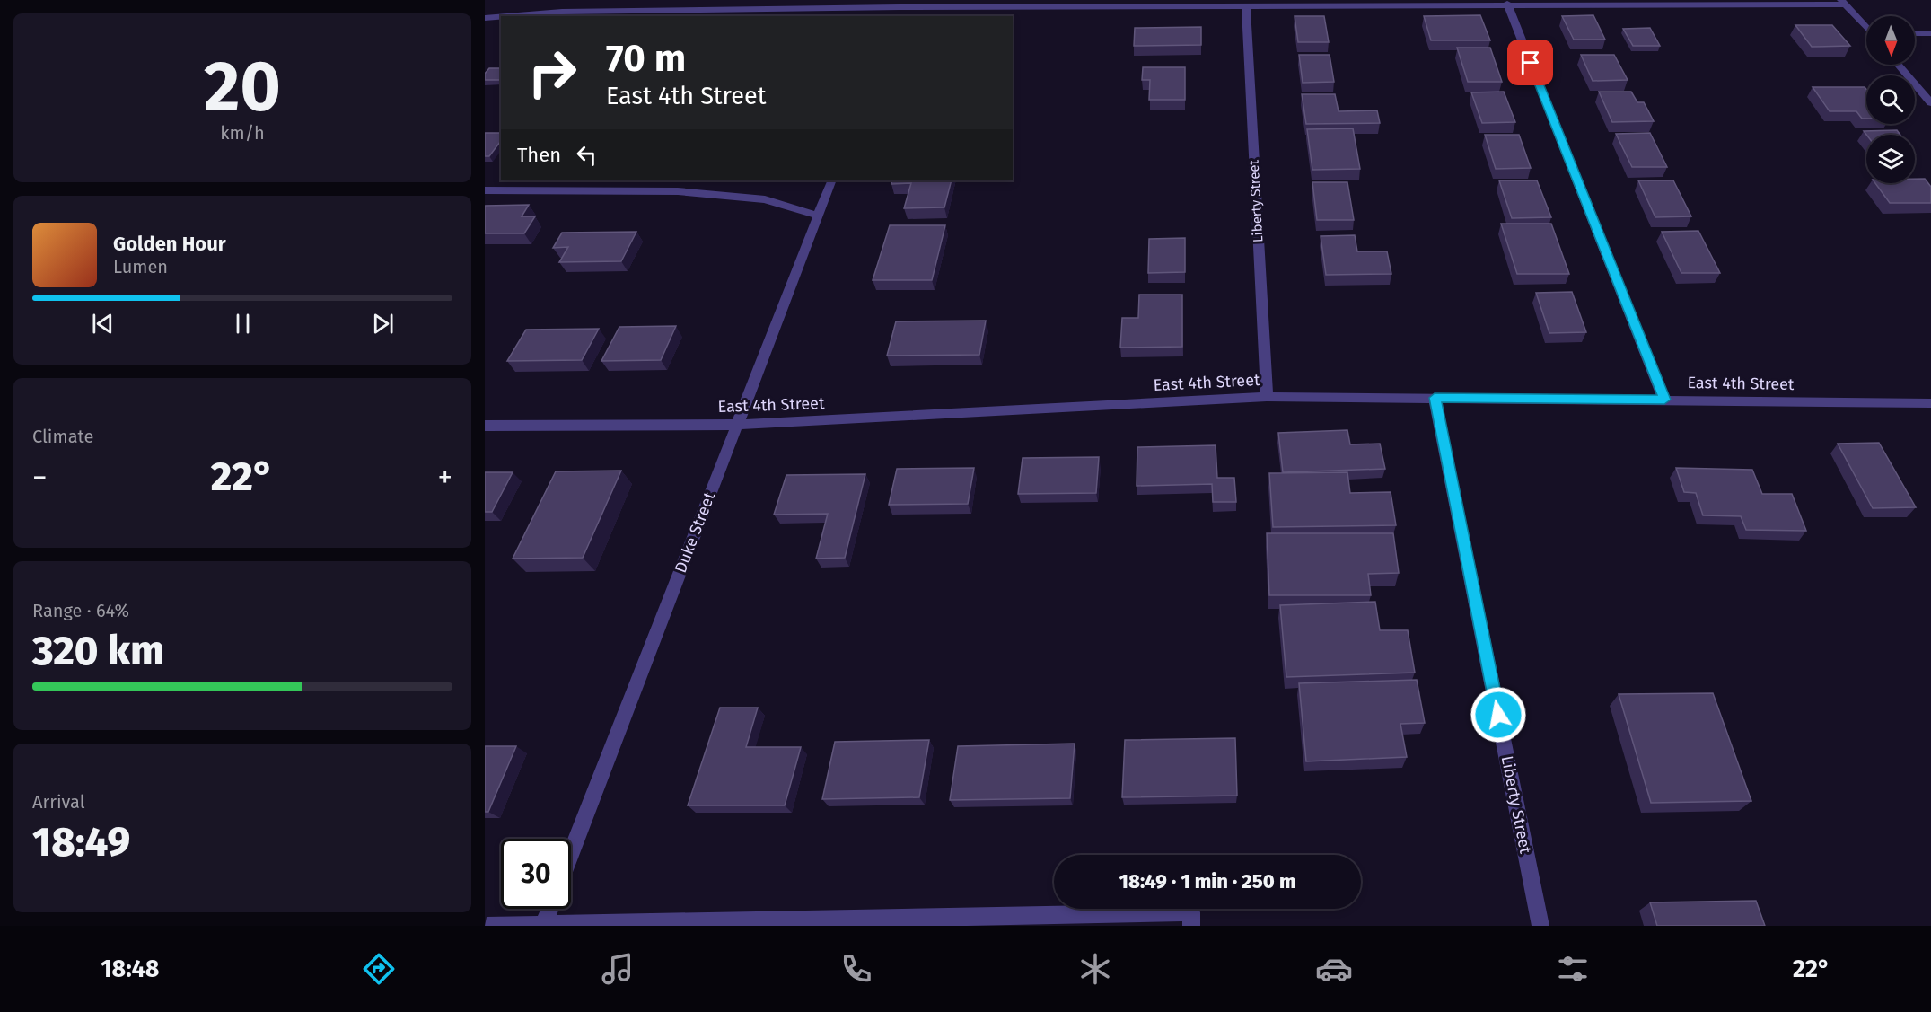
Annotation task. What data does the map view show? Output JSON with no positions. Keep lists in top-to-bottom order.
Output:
{
  "streets": {
    "street": ["Liberty Street", "East 4th Street", "Duke Street"]
  },
  "crossings": [
    ["Liberty Street", "East 4th Street"],
    ["East 4th Street", "Duke Street"]
  ],
  "north": "bottom",
  "page": {
    "tile": [
      ["20", "km/h"],
      "Climate",
      ["Range · 64%", "320 km"],
      ["Arrival", "18:49"]
    ],
    "turn": ["70 m", "East 4th Street"],
    "then": "Then",
    "song": ["Golden Hour", "Lumen"],
    "heat": ["−", "22°", "+"],
    "limit": "30",
    "trip": "18:49 · 1 min · 250 m",
    "tabs": ["18:48", "22°"]
  }
}
